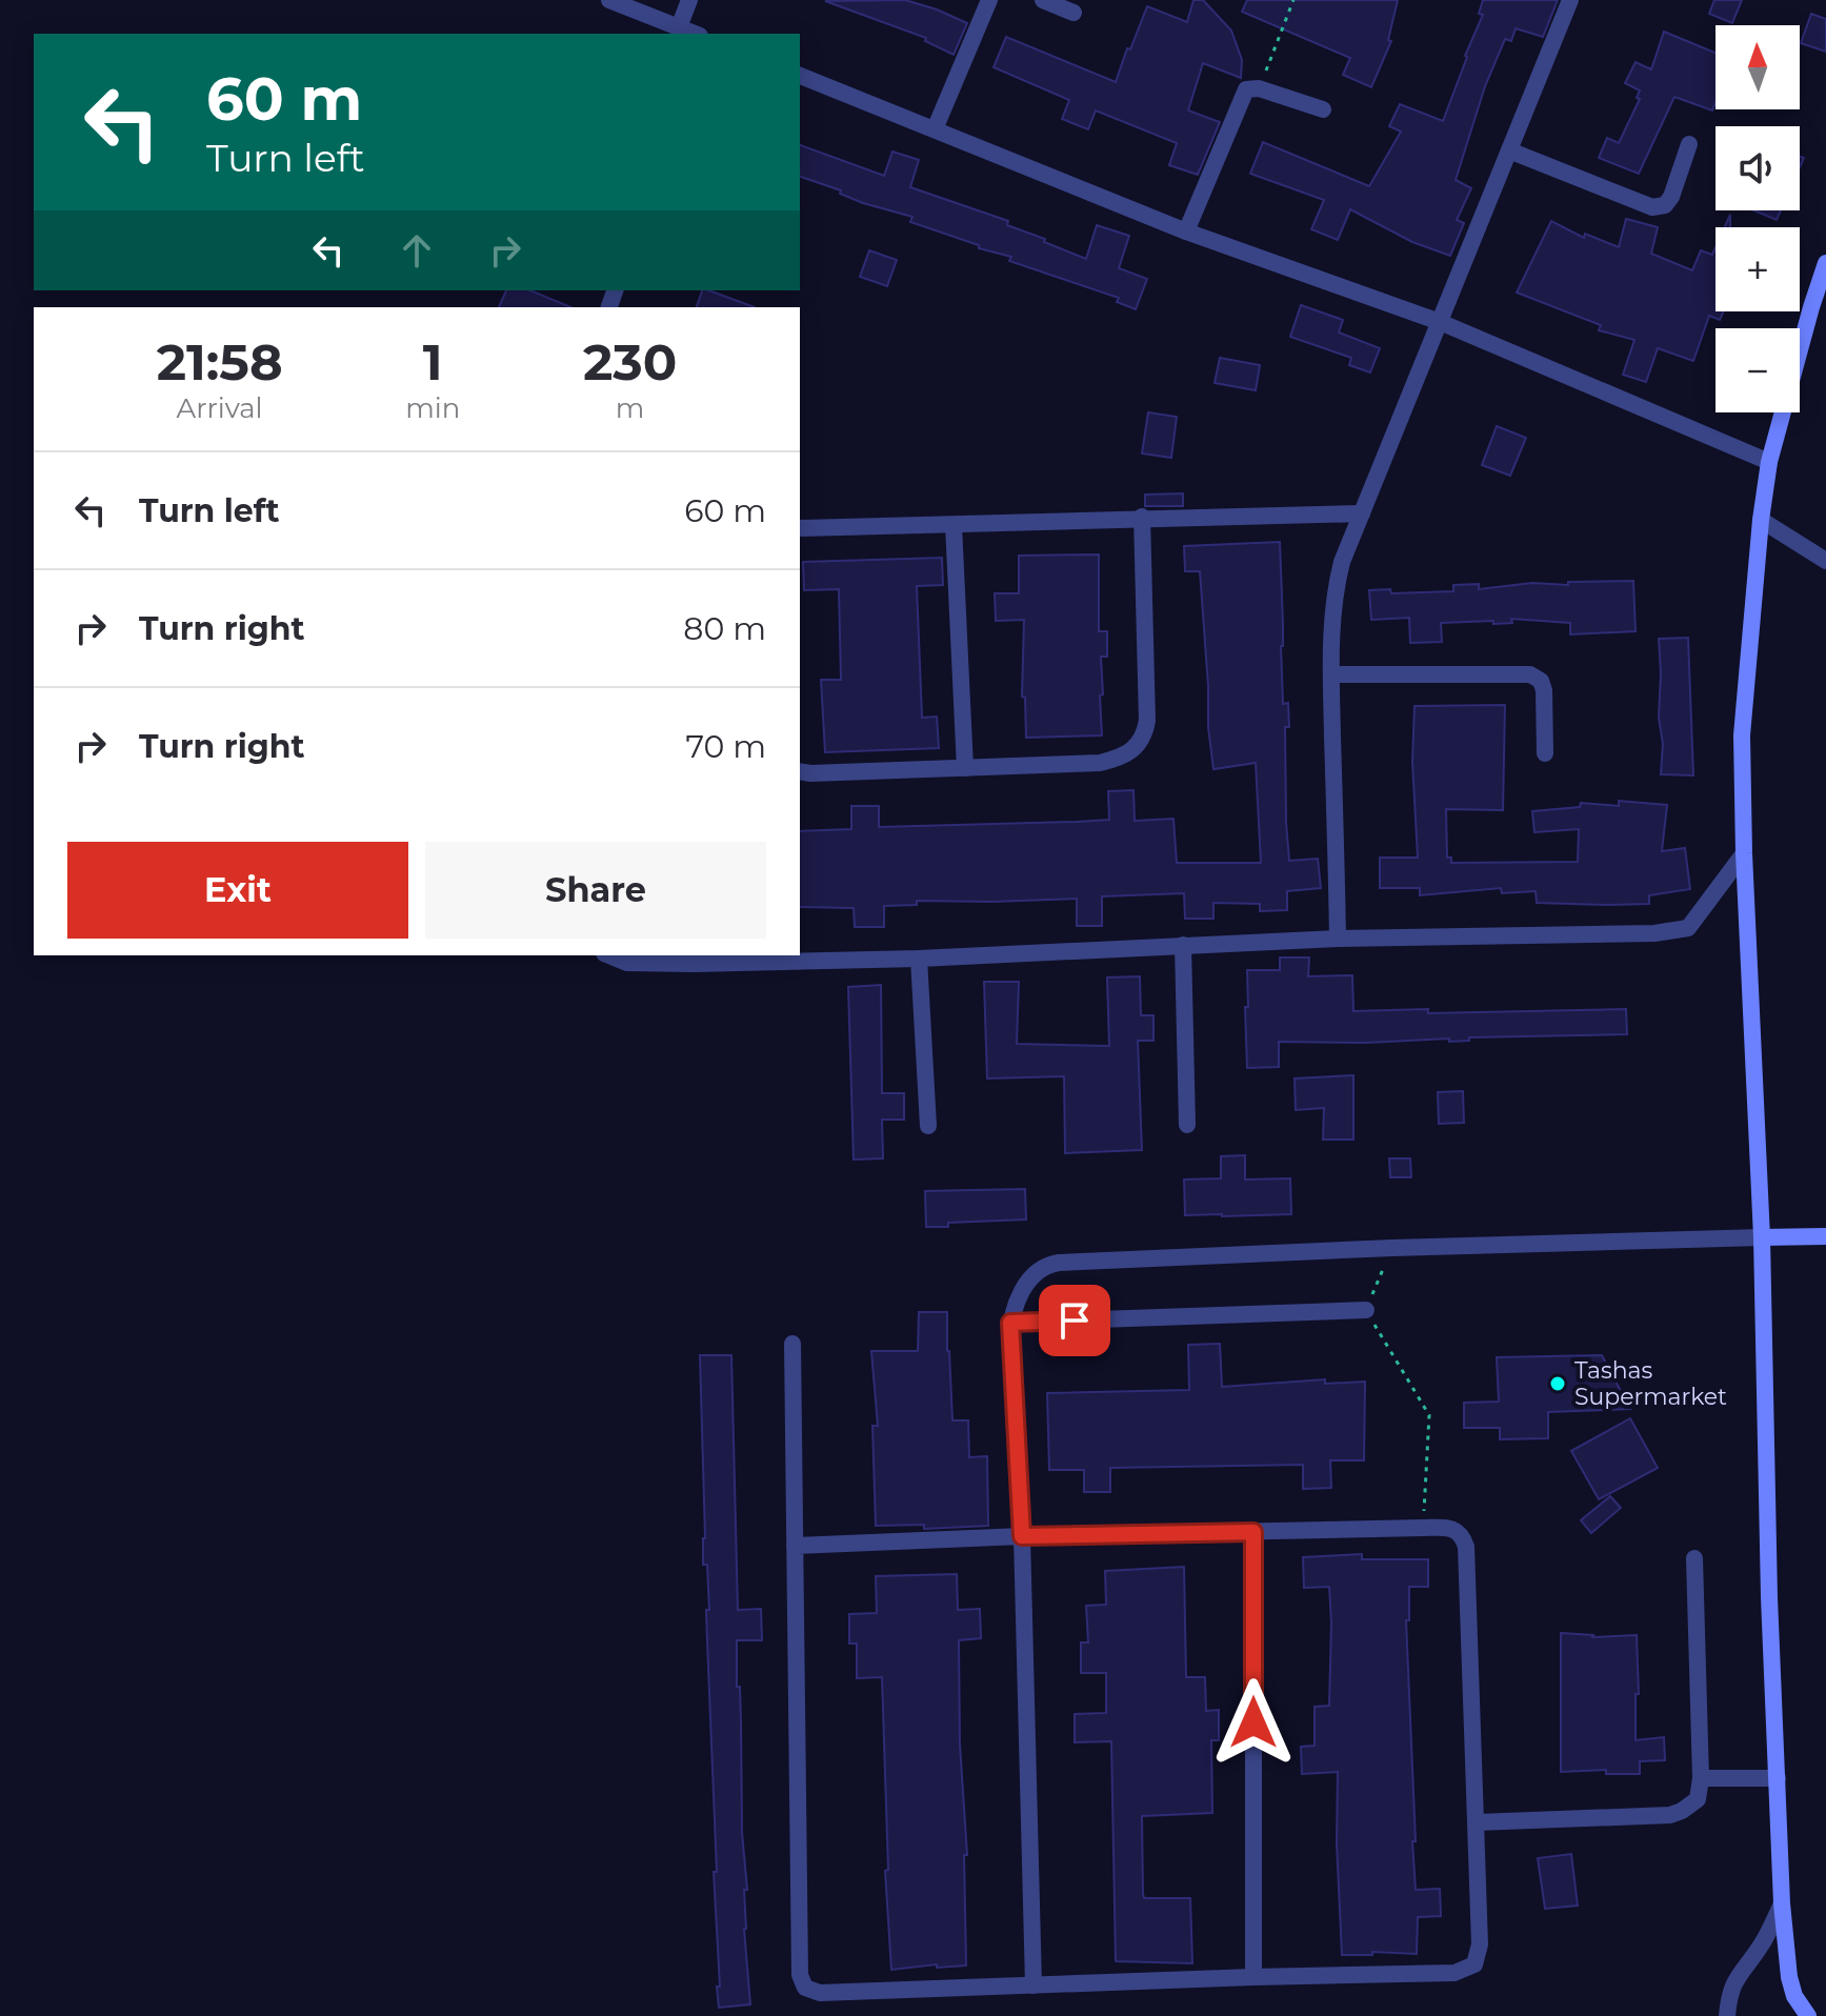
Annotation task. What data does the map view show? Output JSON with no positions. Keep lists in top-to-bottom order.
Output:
{
  "places": ["Tashas Supermarket"],
  "north": "top",
  "page": {
    "map_buttons": ["+", "−"],
    "turn": ["60 m", "Turn left"],
    "eta": [
      "21:58",
      "Arrival",
      "1",
      "min",
      "230",
      "m"
    ],
    "list": [
      {
        "name": "Turn left",
        "value": "60 m"
      },
      {
        "name": "Turn right",
        "value": "80 m"
      },
      {
        "name": "Turn right",
        "value": "70 m"
      }
    ],
    "buttons": ["Exit", "Share"]
  }
}
